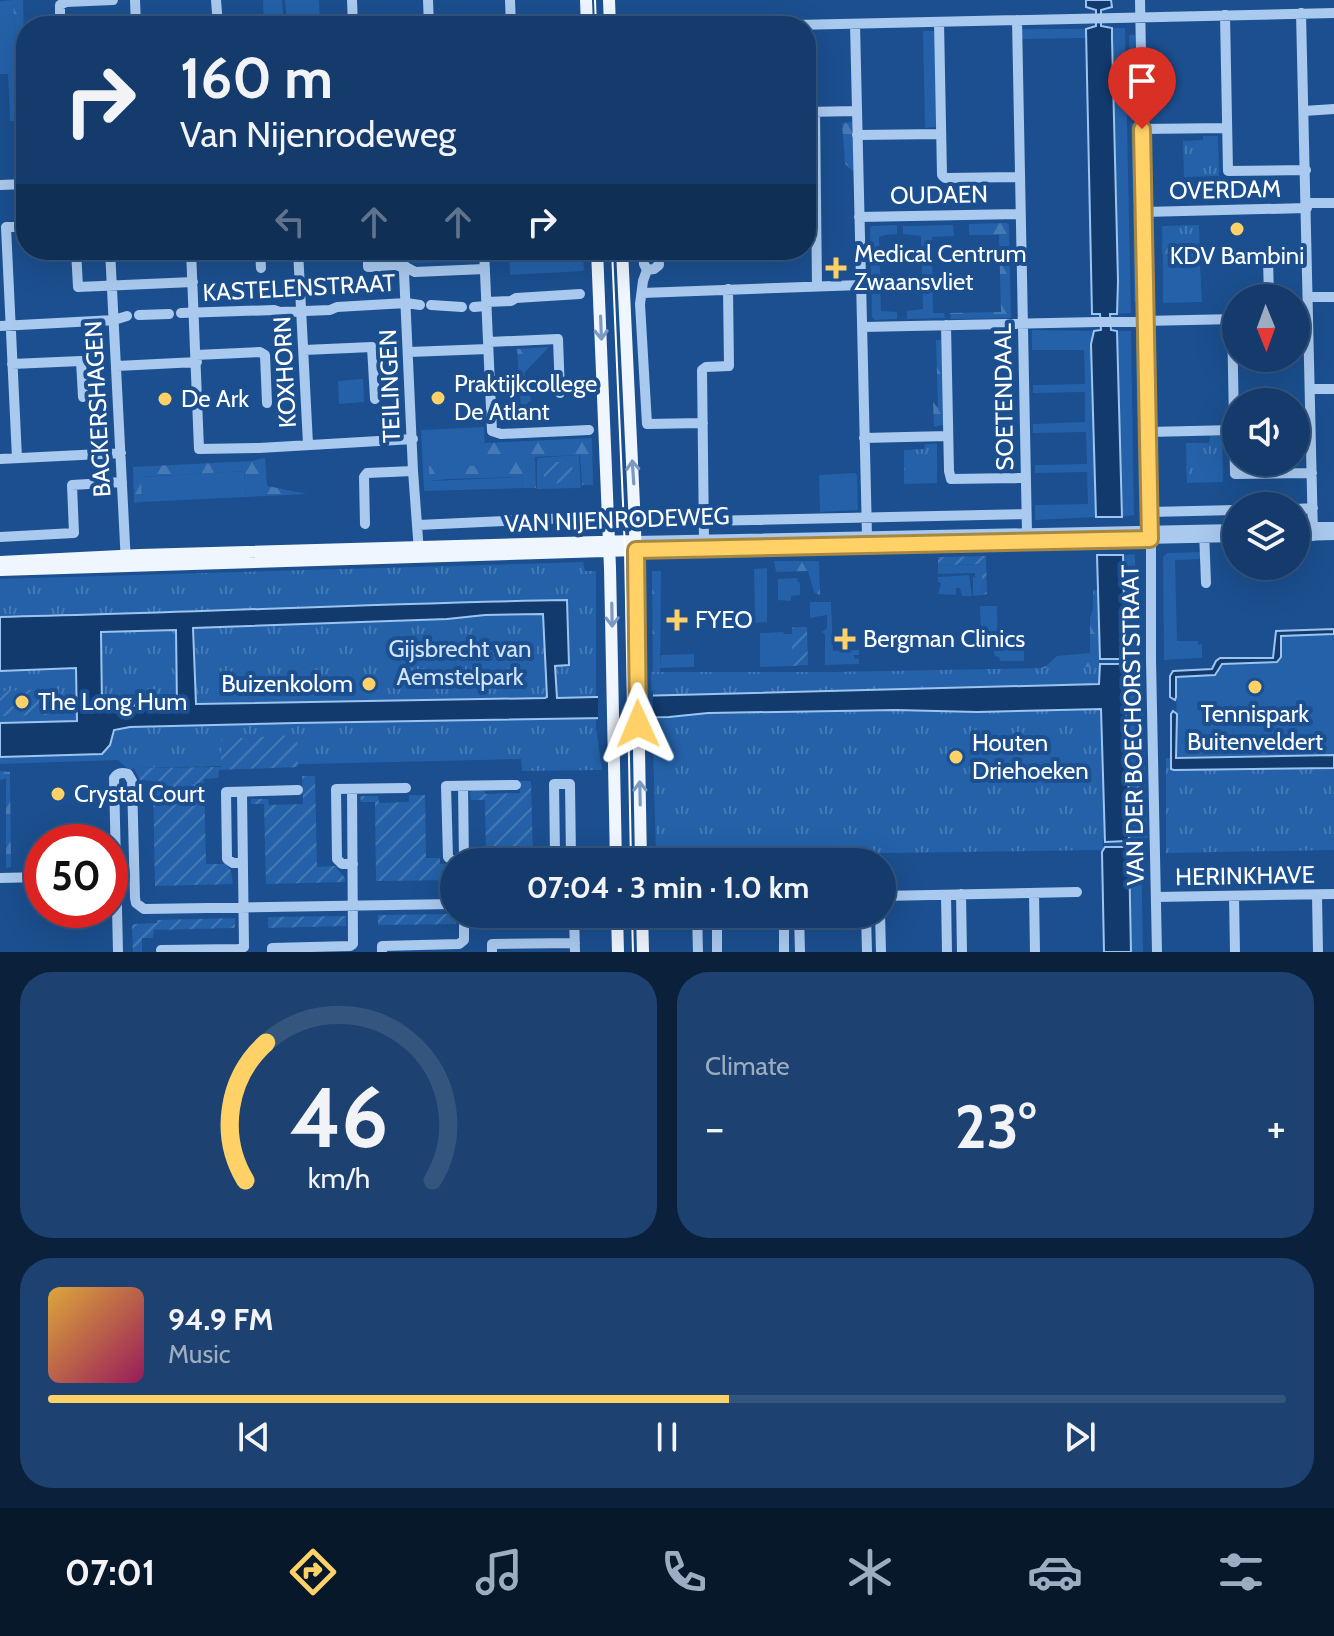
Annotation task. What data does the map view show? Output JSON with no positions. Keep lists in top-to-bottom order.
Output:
{
  "streets": {
    "main road": ["VAN NIJENRODEWEG"],
    "street": [
      "OVERDAM",
      "OUDAEN",
      "KASTELENSTRAAT",
      "KOXHORN",
      "TEILINGEN",
      "SOETENDAAL",
      "BACKERSHAGEN",
      "VAN DER BOECHORSTSTRAAT",
      "HERINKHAVE"
    ]
  },
  "crossings": [
    ["OVERDAM", "VAN DER BOECHORSTSTRAAT"],
    ["OUDAEN", "SOETENDAAL"],
    ["KASTELENSTRAAT", "KOXHORN"],
    ["KASTELENSTRAAT", "TEILINGEN"],
    ["KASTELENSTRAAT", "BACKERSHAGEN"],
    ["TEILINGEN", "VAN NIJENRODEWEG"],
    ["SOETENDAAL", "VAN NIJENRODEWEG"],
    ["BACKERSHAGEN", "VAN NIJENRODEWEG"],
    ["VAN NIJENRODEWEG", "VAN DER BOECHORSTSTRAAT"],
    ["VAN DER BOECHORSTSTRAAT", "HERINKHAVE"]
  ],
  "parks": ["Gijsbrecht van Aemstelpark"],
  "places": {
    "other": [
      "KDV Bambini",
      "Praktijkcollege De Atlant",
      "De Ark",
      "Buizenkolom",
      "Tennispark Buitenveldert",
      "The Long Hum",
      "Houten Driehoeken",
      "Crystal Court"
    ],
    "health": ["Medical Centrum Zwaansvliet", "FYEO", "Bergman Clinics"]
  },
  "north": "bottom",
  "page": {
    "turn": ["160 m", "Van Nijenrodeweg"],
    "limit": "50",
    "trip": "07:04 · 3 min · 1.0 km",
    "tile": "Climate",
    "heat": ["−", "23°", "+"],
    "song": ["94.9 FM", "Music"],
    "tabs": "07:01",
    "gauge": ["46", "km/h"]
  }
}
